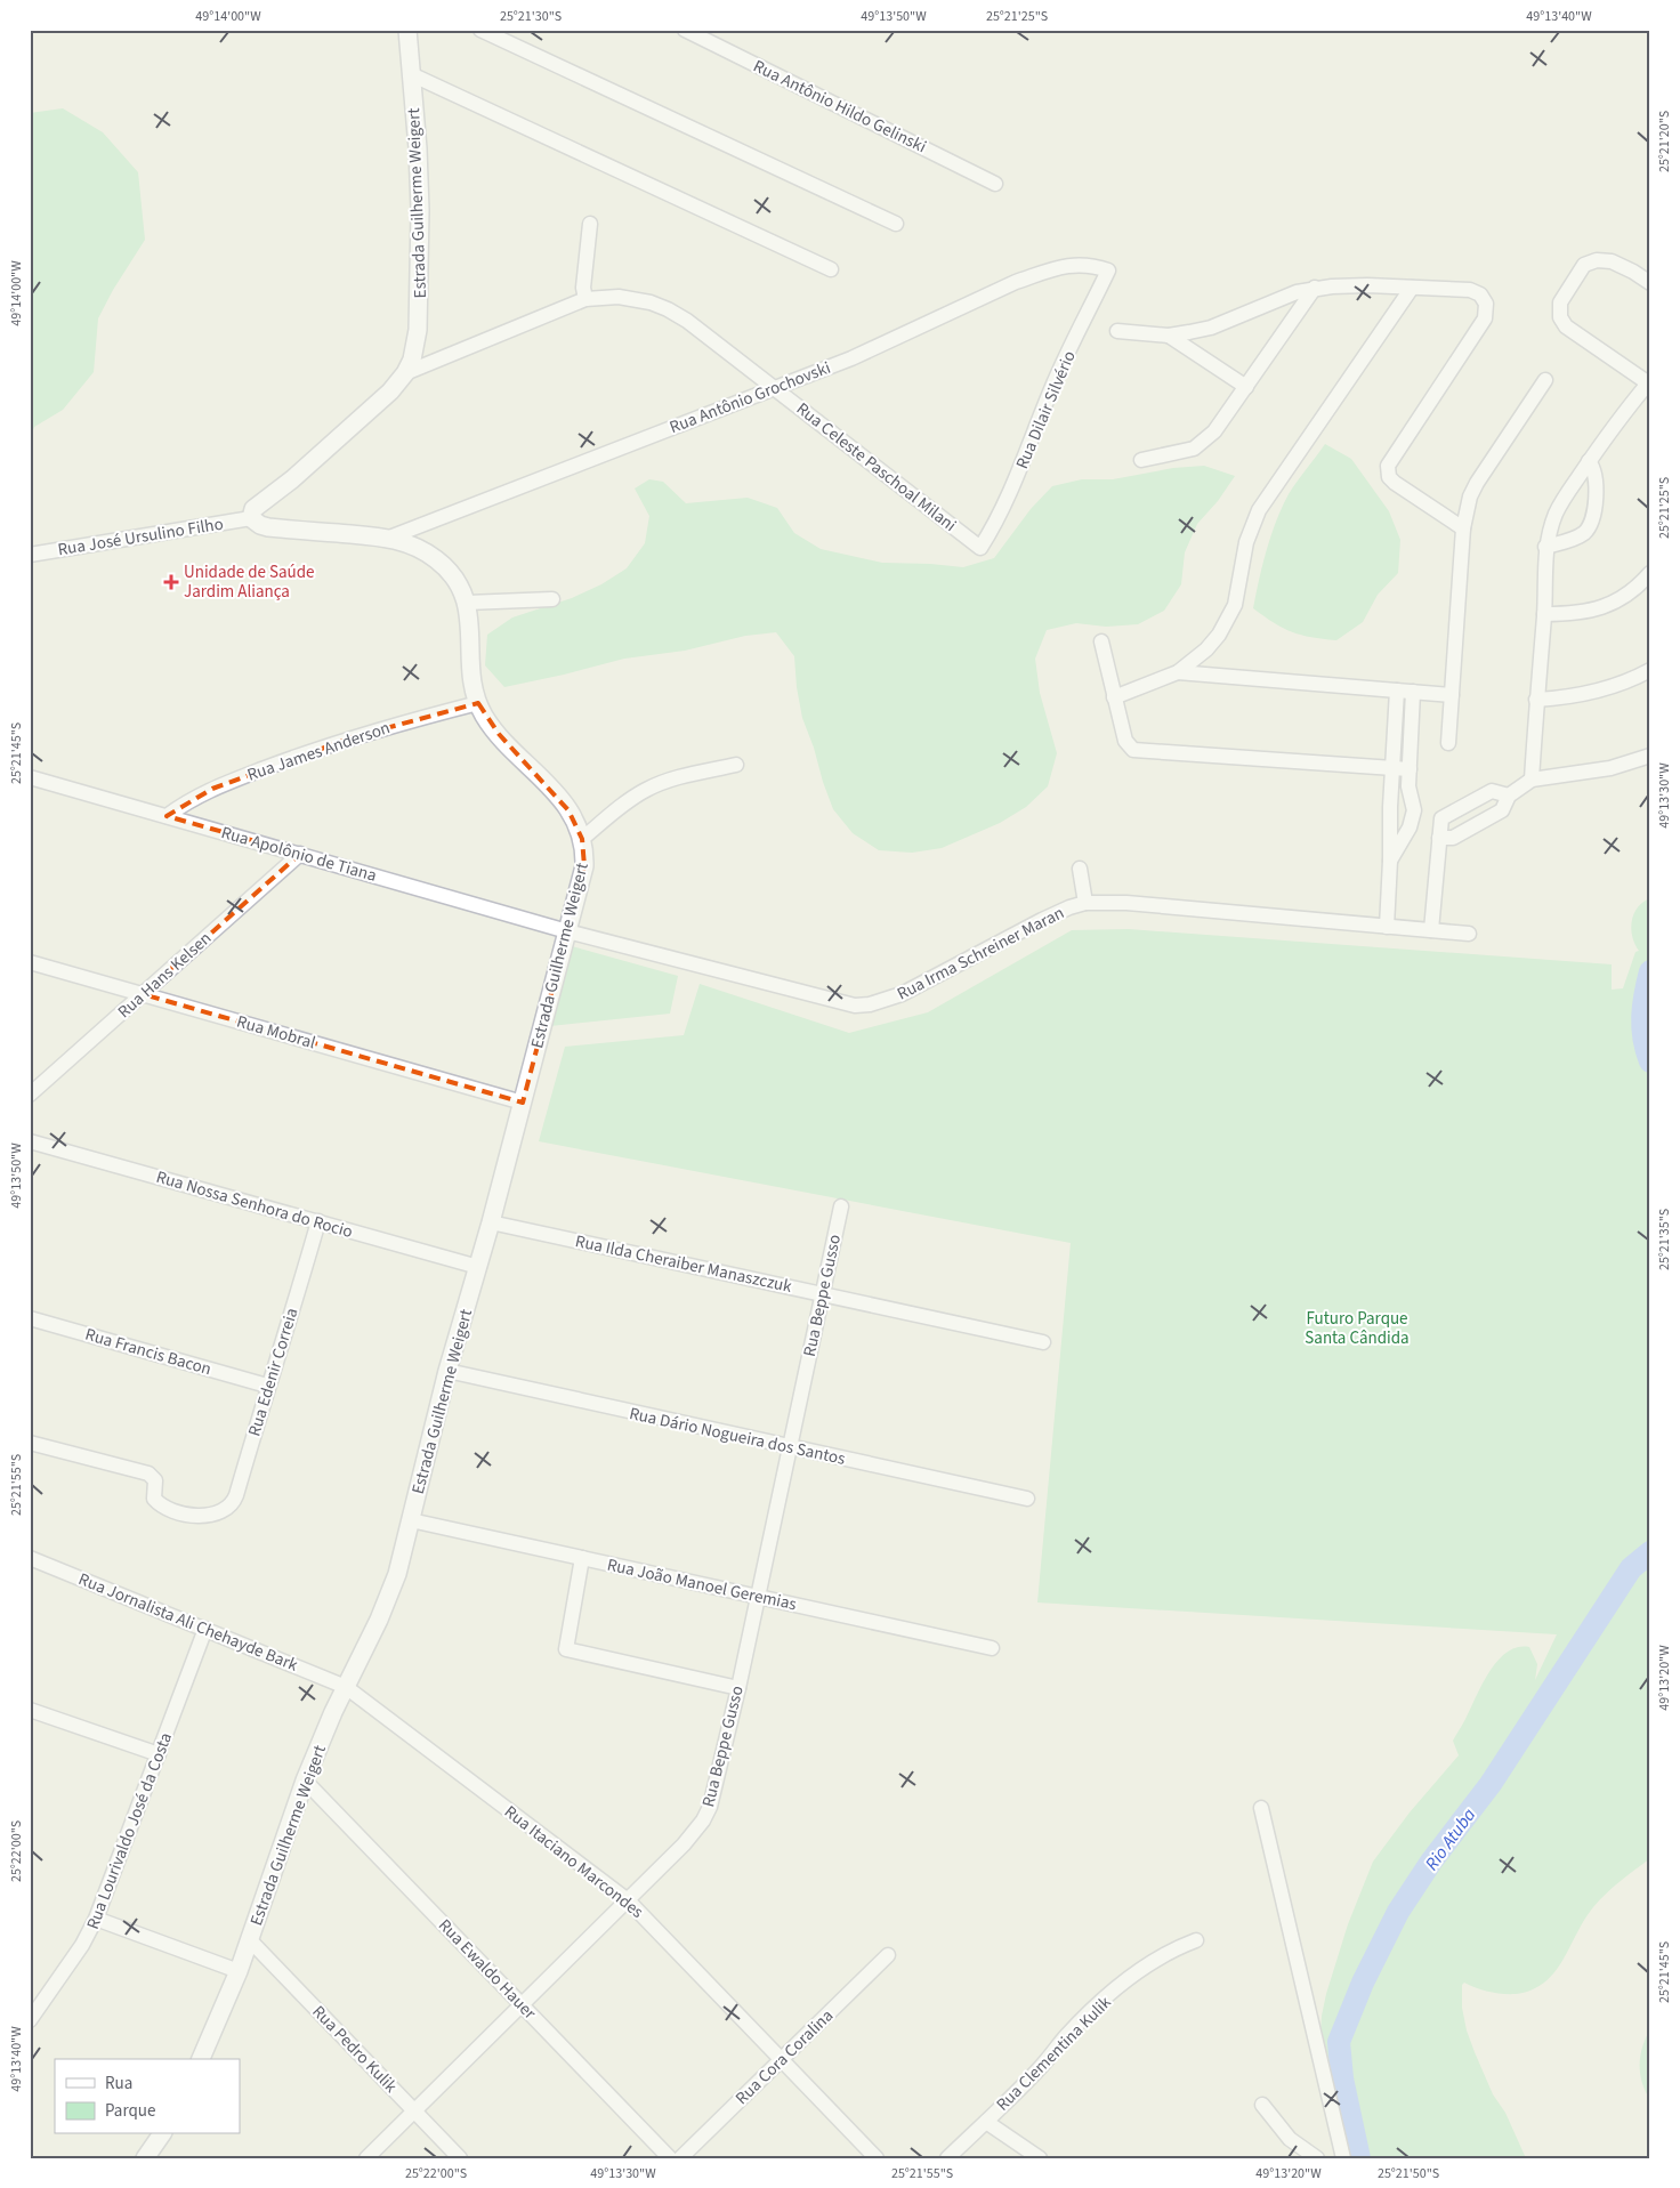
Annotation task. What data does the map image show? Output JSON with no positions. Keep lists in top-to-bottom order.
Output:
{
  "streets": {
    "street": [
      "Rua Antônio Hildo Gelinski",
      "Estrada Guilherme Weigert",
      "Rua Antônio Grochovski",
      "Rua Dilair Silvério",
      "Rua Celeste Paschoal Milani",
      "Rua José Ursulino Filho",
      "Rua James Anderson",
      "Rua Apolônio de Tiana",
      "Rua Irma Schreiner Maran",
      "Rua Hans Kelsen",
      "Rua Mobral",
      "Rua Nossa Senhora do Rocio",
      "Rua Ilda Cheraiber Manaszczuk",
      "Rua Beppe Gusso",
      "Rua Francis Bacon",
      "Rua Edenir Correia",
      "Rua Dário Nogueira dos Santos",
      "Rua João Manoel Geremias",
      "Rua Jornalista Ali Chehayde Bark",
      "Rua Lourivaldo José da Costa",
      "Rua Itaciano Marcondes",
      "Rua Ewaldo Hauer",
      "Rua Pedro Kulik",
      "Rua Clementina Kulik",
      "Rua Cora Coralina"
    ]
  },
  "crossings": [
    ["Estrada Guilherme Weigert", "Rua Antônio Grochovski"],
    ["Estrada Guilherme Weigert", "Rua Celeste Paschoal Milani"],
    ["Estrada Guilherme Weigert", "Rua José Ursulino Filho"],
    ["Estrada Guilherme Weigert", "Rua James Anderson"],
    ["Estrada Guilherme Weigert", "Rua Apolônio de Tiana"],
    ["Estrada Guilherme Weigert", "Rua Irma Schreiner Maran"],
    ["Estrada Guilherme Weigert", "Rua Mobral"],
    ["Estrada Guilherme Weigert", "Rua Nossa Senhora do Rocio"],
    ["Estrada Guilherme Weigert", "Rua Ilda Cheraiber Manaszczuk"],
    ["Estrada Guilherme Weigert", "Rua Dário Nogueira dos Santos"],
    ["Estrada Guilherme Weigert", "Rua João Manoel Geremias"],
    ["Estrada Guilherme Weigert", "Rua Jornalista Ali Chehayde Bark"],
    ["Estrada Guilherme Weigert", "Rua Itaciano Marcondes"],
    ["Estrada Guilherme Weigert", "Rua Ewaldo Hauer"],
    ["Estrada Guilherme Weigert", "Rua Pedro Kulik"],
    ["Rua Antônio Grochovski", "Rua Dilair Silvério"],
    ["Rua Antônio Grochovski", "Rua Celeste Paschoal Milani"],
    ["Rua Dilair Silvério", "Rua Celeste Paschoal Milani"],
    ["Rua James Anderson", "Rua Apolônio de Tiana"],
    ["Rua Apolônio de Tiana", "Rua Irma Schreiner Maran"],
    ["Rua Apolônio de Tiana", "Rua Hans Kelsen"],
    ["Rua Hans Kelsen", "Rua Mobral"],
    ["Rua Nossa Senhora do Rocio", "Rua Edenir Correia"],
    ["Rua Ilda Cheraiber Manaszczuk", "Rua Beppe Gusso"],
    ["Rua Beppe Gusso", "Rua Dário Nogueira dos Santos"],
    ["Rua Beppe Gusso", "Rua João Manoel Geremias"],
    ["Rua Beppe Gusso", "Rua Itaciano Marcondes"],
    ["Rua Beppe Gusso", "Rua Ewaldo Hauer"],
    ["Rua Beppe Gusso", "Rua Pedro Kulik"],
    ["Rua Francis Bacon", "Rua Edenir Correia"],
    ["Rua Jornalista Ali Chehayde Bark", "Rua Lourivaldo José da Costa"],
    ["Rua Jornalista Ali Chehayde Bark", "Rua Itaciano Marcondes"],
    ["Rua Itaciano Marcondes", "Rua Cora Coralina"]
  ],
  "water": ["Rio Atuba"],
  "parks": ["Futuro Parque Santa Cândida"],
  "places": {
    "health": ["Unidade de Saúde Jardim Aliança"]
  },
  "legend": ["Rua", "Parque"],
  "coordinates": [
    "49°14'00\"W",
    "25°21'30\"S",
    "49°13'50\"W",
    "25°21'25\"S",
    "49°13'40\"W",
    "25°21'20\"S",
    "25°21'45\"S",
    "49°13'30\"W",
    "25°21'35\"S",
    "25°21'55\"S",
    "49°13'20\"W",
    "25°22'00\"S",
    "25°21'50\"S"
  ]
}
